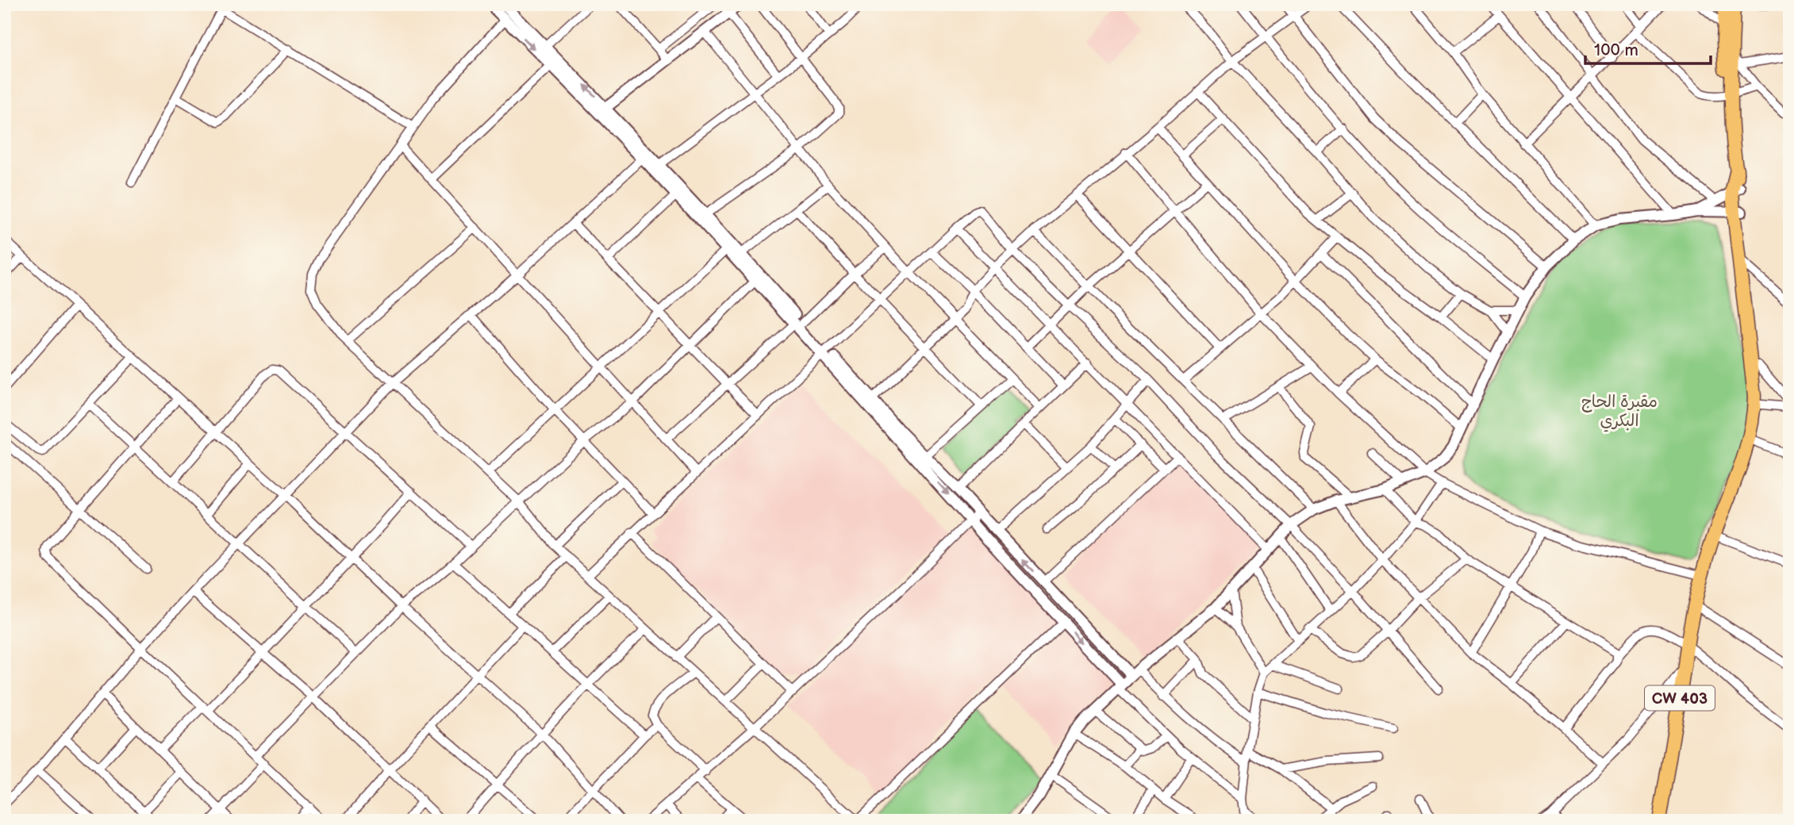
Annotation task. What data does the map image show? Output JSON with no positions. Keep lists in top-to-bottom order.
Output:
{
  "streets": {
    "main road": ["CW 403"]
  },
  "parks": ["مقبرة الحاج البكري"],
  "scale_bar": "100 m"
}
